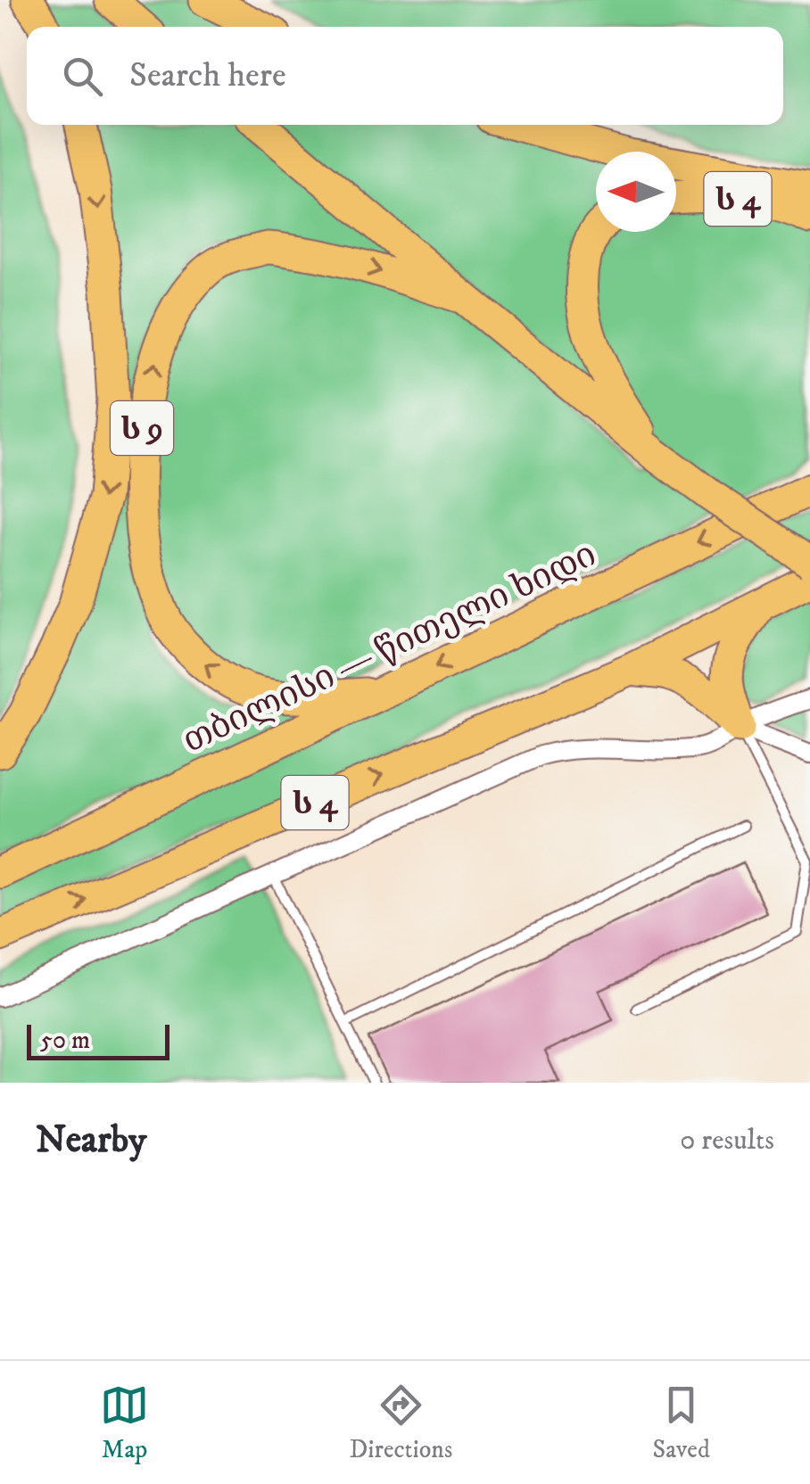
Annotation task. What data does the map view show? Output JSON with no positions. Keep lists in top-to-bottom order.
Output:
{
  "streets": {
    "highway": ["ს 4", "ს 9", "თბილისი — წითელი ხიდი"]
  },
  "crossings": [
    ["ს 9", "თბილისი — წითელი ხიდი"]
  ],
  "scale_bar": "50 m",
  "north": "left",
  "page": {
    "search": "Search here",
    "scale": "50 m",
    "heading": ["Nearby", "0 results"],
    "nav": ["Map", "Directions", "Saved"]
  }
}
